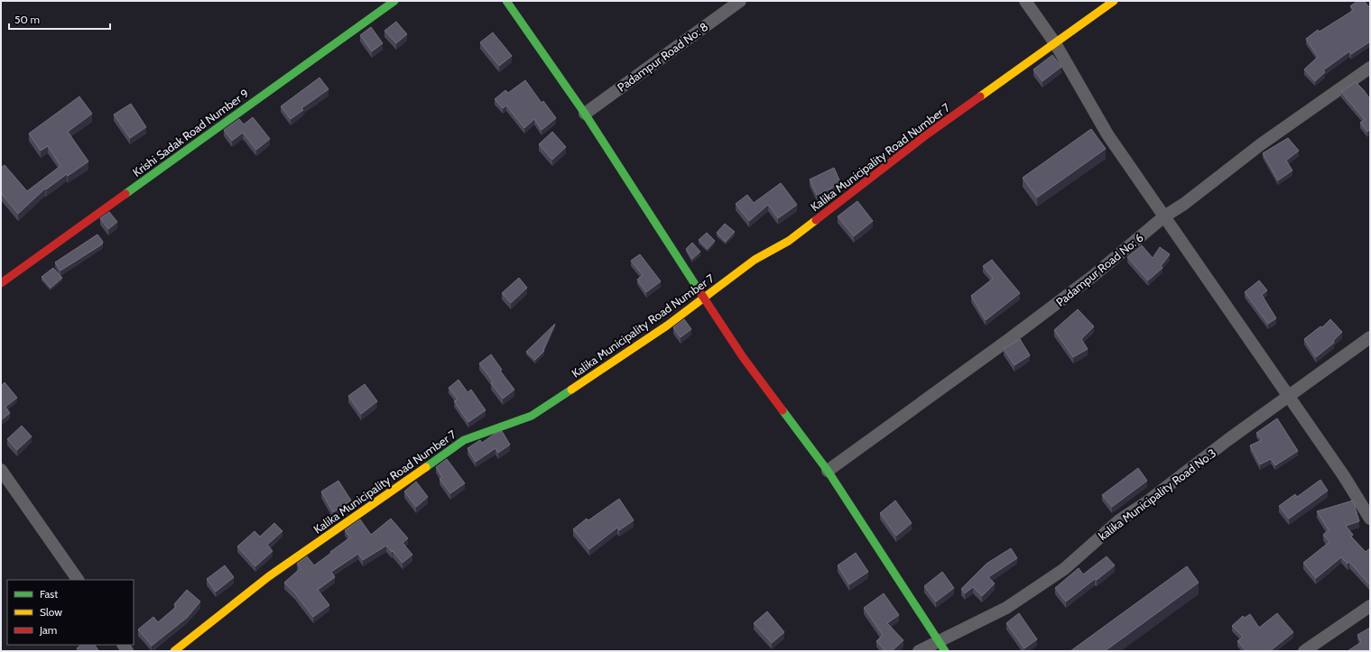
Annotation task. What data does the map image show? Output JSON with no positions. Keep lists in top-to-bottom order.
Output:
{
  "streets": {
    "street": [
      "Padampur Road No: 8",
      "Krishi Sadak Road Number 9",
      "Kalika Municipality Road Number 7",
      "Padampur Road No: 6",
      "kalika Municipality Road No.3"
    ]
  },
  "legend": ["Fast", "Slow", "Jam"],
  "scale_bar": "50 m"
}
